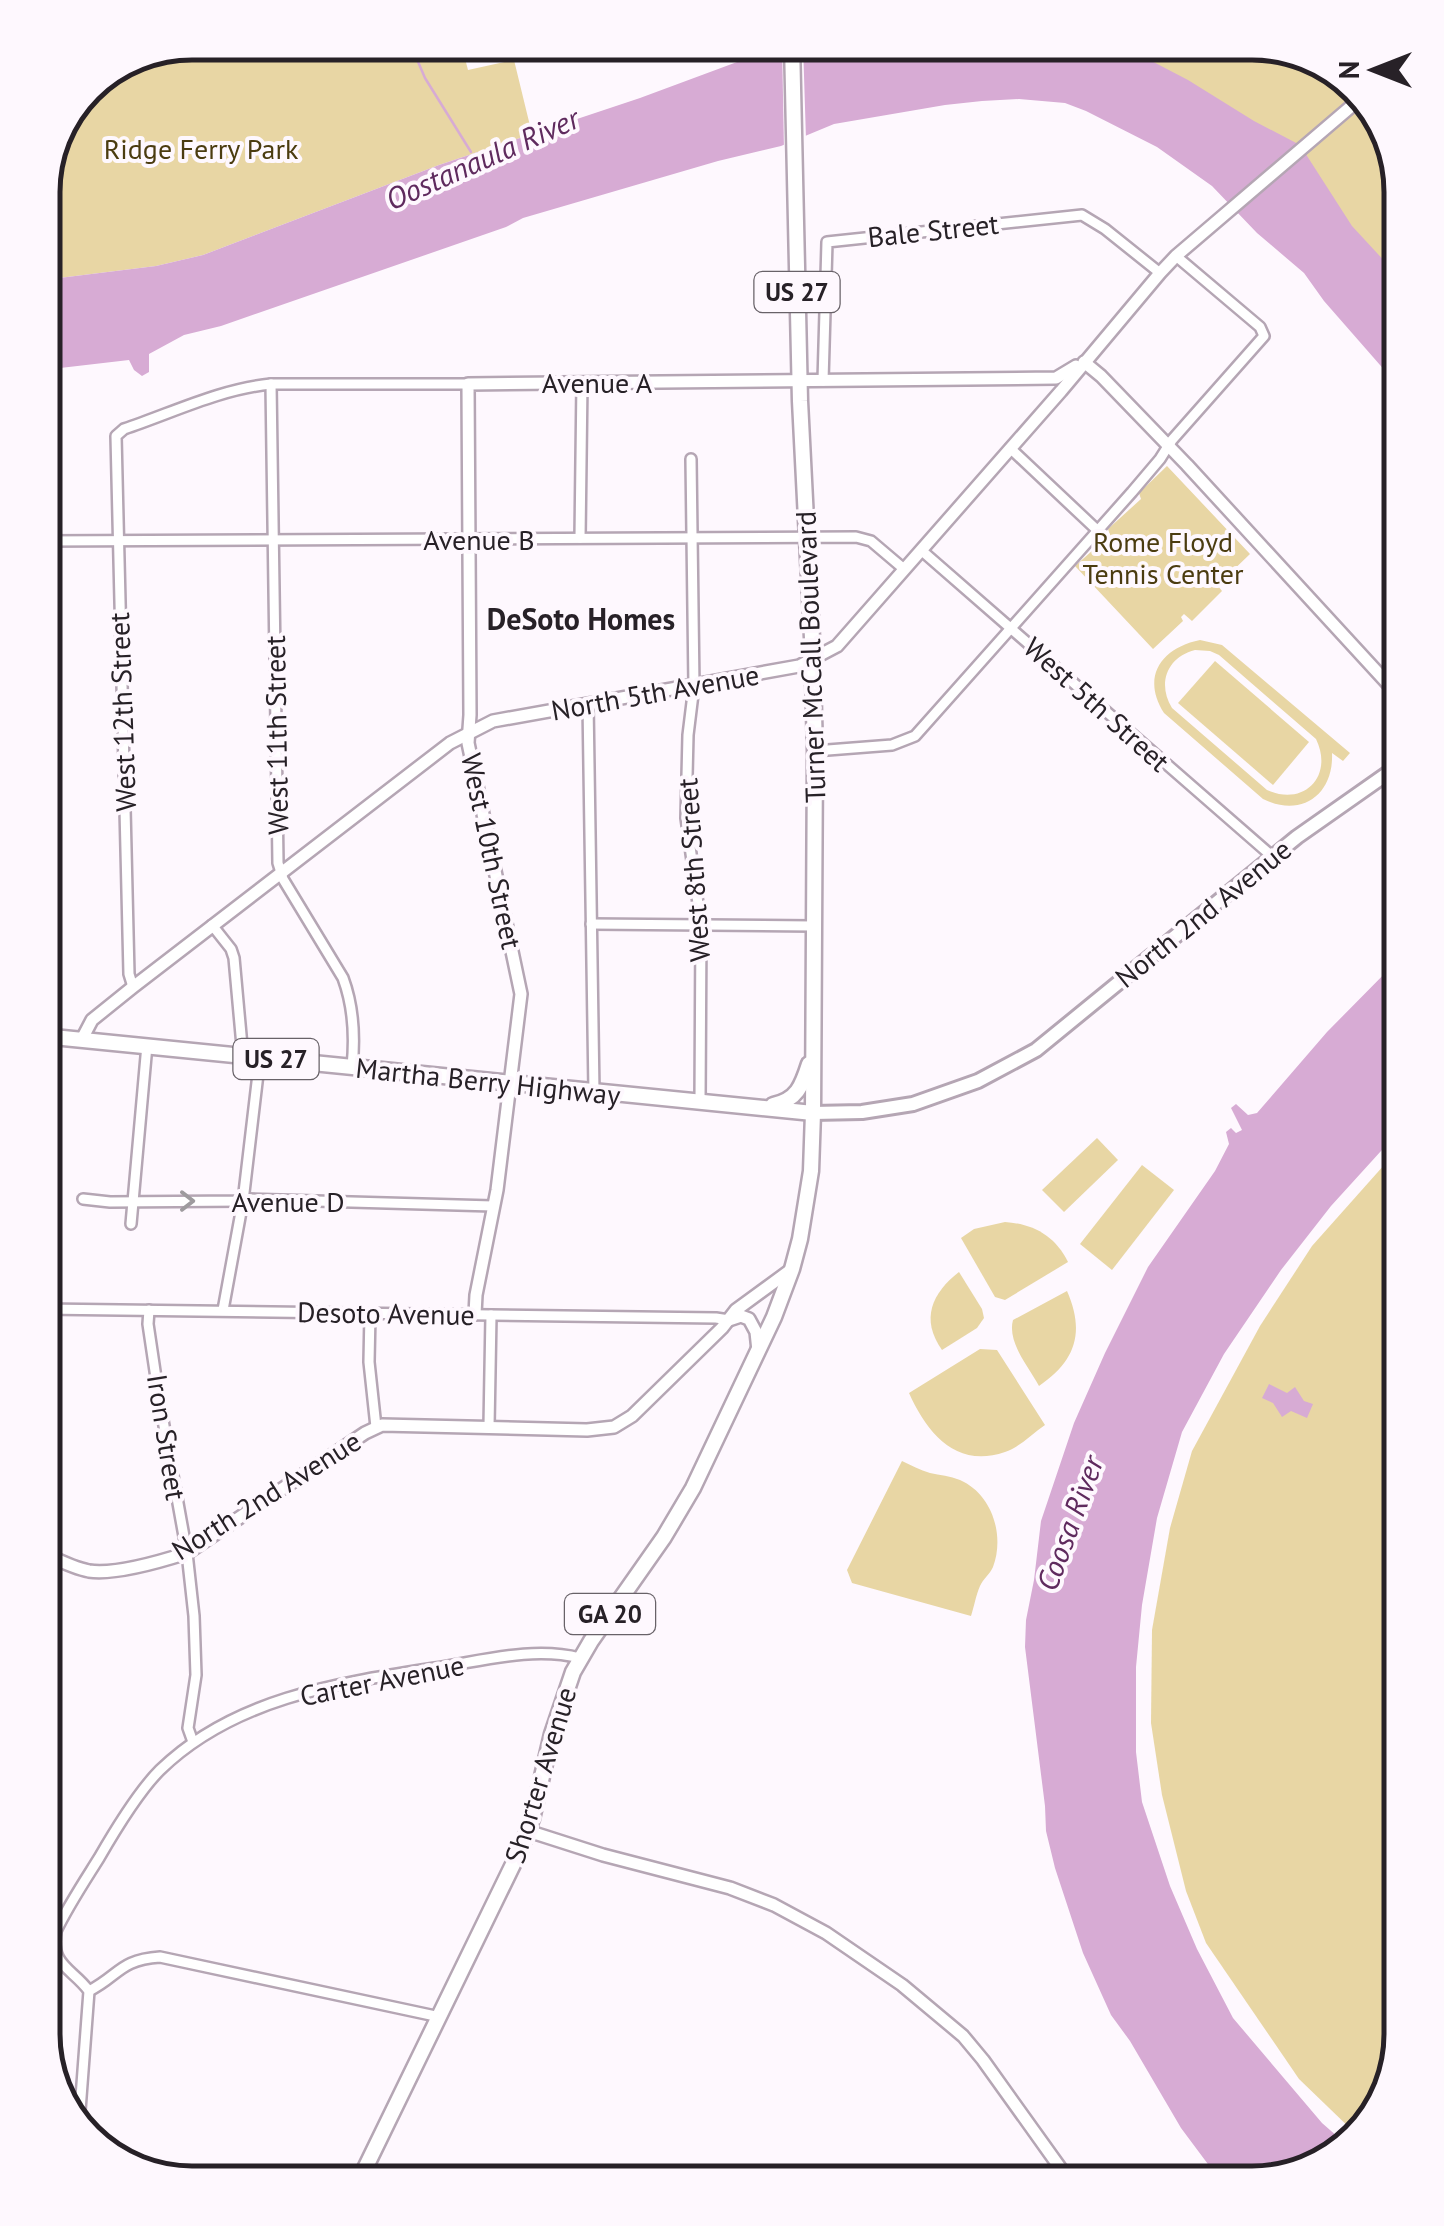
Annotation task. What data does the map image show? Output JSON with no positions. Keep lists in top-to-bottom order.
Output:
{
  "streets": {
    "main road": [
      "US 27",
      "Turner McCall Boulevard",
      "North 2nd Avenue",
      "Martha Berry Highway",
      "GA 20",
      "Shorter Avenue"
    ],
    "street": [
      "Bale Street",
      "Avenue A",
      "Avenue B",
      "North 5th Avenue",
      "West 5th Street",
      "West 12th Street",
      "West 11th Street",
      "West 10th Street",
      "West 8th Street",
      "Avenue D",
      "Desoto Avenue",
      "Iron Street",
      "Carter Avenue"
    ]
  },
  "crossings": [
    ["Bale Street", "Avenue A"],
    ["Bale Street", "North 5th Avenue"],
    ["US 27", "Turner McCall Boulevard"],
    ["US 27", "Martha Berry Highway"],
    ["Avenue A", "Turner McCall Boulevard"],
    ["Avenue A", "North 5th Avenue"],
    ["Avenue A", "West 12th Street"],
    ["Avenue A", "West 11th Street"],
    ["Avenue A", "West 10th Street"],
    ["Avenue B", "Turner McCall Boulevard"],
    ["Avenue B", "North 5th Avenue"],
    ["Avenue B", "West 12th Street"],
    ["Avenue B", "West 11th Street"],
    ["Avenue B", "West 10th Street"],
    ["Avenue B", "West 8th Street"],
    ["Turner McCall Boulevard", "North 5th Avenue"],
    ["Turner McCall Boulevard", "North 2nd Avenue"],
    ["Turner McCall Boulevard", "Martha Berry Highway"],
    ["Turner McCall Boulevard", "Shorter Avenue"],
    ["North 5th Avenue", "West 5th Street"],
    ["North 5th Avenue", "West 12th Street"],
    ["North 5th Avenue", "West 11th Street"],
    ["North 5th Avenue", "West 10th Street"],
    ["North 5th Avenue", "West 8th Street"],
    ["North 5th Avenue", "Martha Berry Highway"],
    ["West 5th Street", "North 2nd Avenue"],
    ["West 11th Street", "Martha Berry Highway"],
    ["West 10th Street", "Martha Berry Highway"],
    ["West 10th Street", "Avenue D"],
    ["West 10th Street", "Desoto Avenue"],
    ["West 8th Street", "Martha Berry Highway"],
    ["North 2nd Avenue", "Martha Berry Highway"],
    ["North 2nd Avenue", "Desoto Avenue"],
    ["North 2nd Avenue", "Iron Street"],
    ["North 2nd Avenue", "Shorter Avenue"],
    ["Desoto Avenue", "Iron Street"],
    ["Iron Street", "Carter Avenue"],
    ["Carter Avenue", "Shorter Avenue"]
  ],
  "districts": ["DeSoto Homes"],
  "water": ["Oostanaula River", "Coosa River"],
  "parks": ["Ridge Ferry Park", "Rome Floyd Tennis Center"],
  "north": "left"
}
